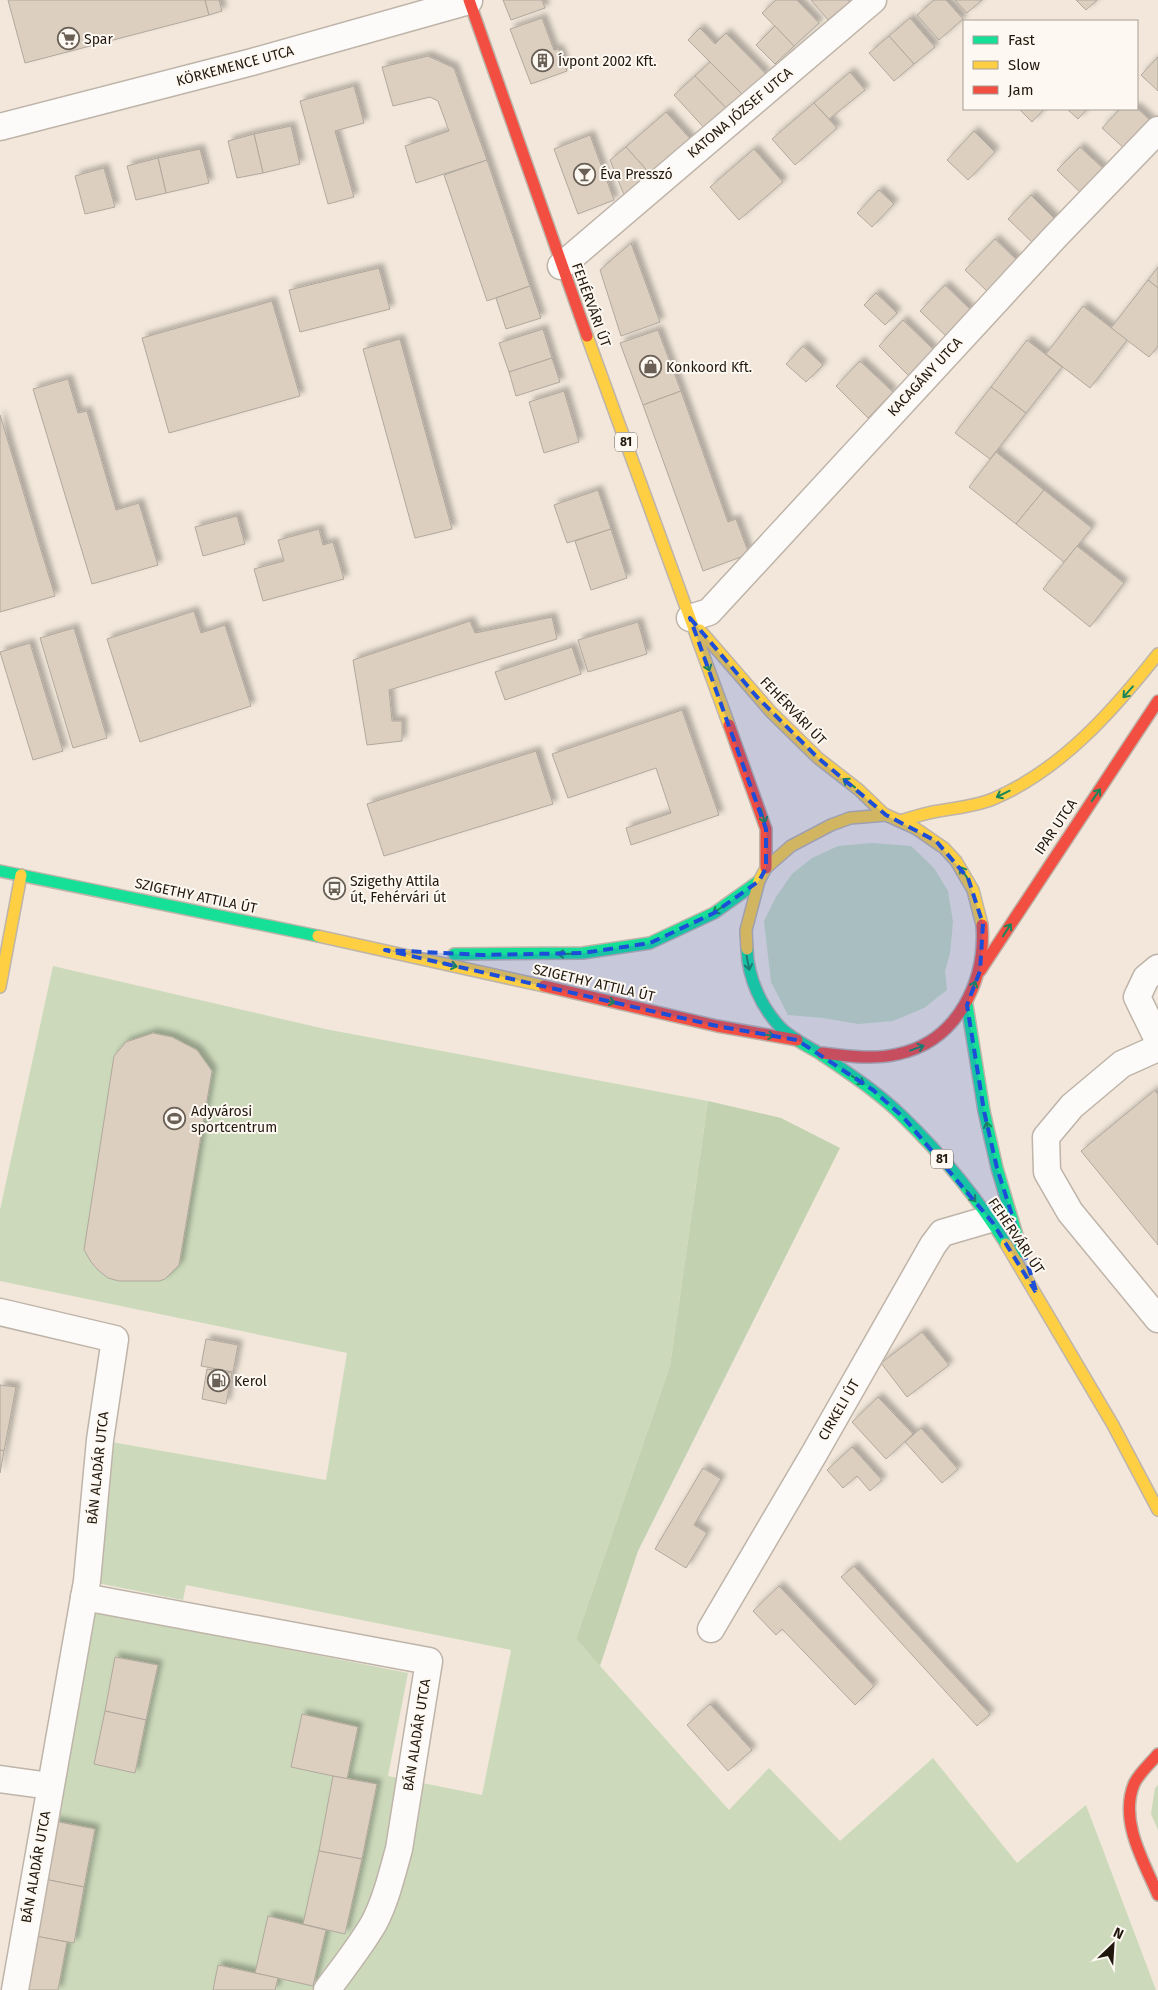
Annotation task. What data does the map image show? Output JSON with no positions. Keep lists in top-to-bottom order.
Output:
{
  "streets": {
    "main road": [
      "FEHÉRVÁRI ÚT",
      "81",
      "IPAR UTCA",
      "SZIGETHY ATTILA ÚT"
    ],
    "street": [
      "KÖRKEMENCE UTCA",
      "KATONA JÓZSEF UTCA",
      "KACAGÁNY UTCA",
      "CIRKELI ÚT",
      "BÁN ALADÁR UTCA"
    ]
  },
  "crossings": [
    ["KÖRKEMENCE UTCA", "FEHÉRVÁRI ÚT"],
    ["KATONA JÓZSEF UTCA", "FEHÉRVÁRI ÚT"],
    ["FEHÉRVÁRI ÚT", "KACAGÁNY UTCA"],
    ["FEHÉRVÁRI ÚT", "IPAR UTCA"],
    ["FEHÉRVÁRI ÚT", "SZIGETHY ATTILA ÚT"],
    ["FEHÉRVÁRI ÚT", "CIRKELI ÚT"]
  ],
  "one_way": ["IPAR UTCA"],
  "places": {
    "supermarket": ["Spar"],
    "building": ["Ívpont 2002 Kft."],
    "bar": ["Éva Presszó"],
    "shop": ["Konkoord Kft."],
    "bus stop": ["Szigethy Attila út, Fehérvári út"],
    "sports": ["Adyvárosi sportcentrum"],
    "fuel station": ["Kerol"]
  },
  "legend": ["Fast", "Slow", "Jam"],
  "north": "top right"
}
